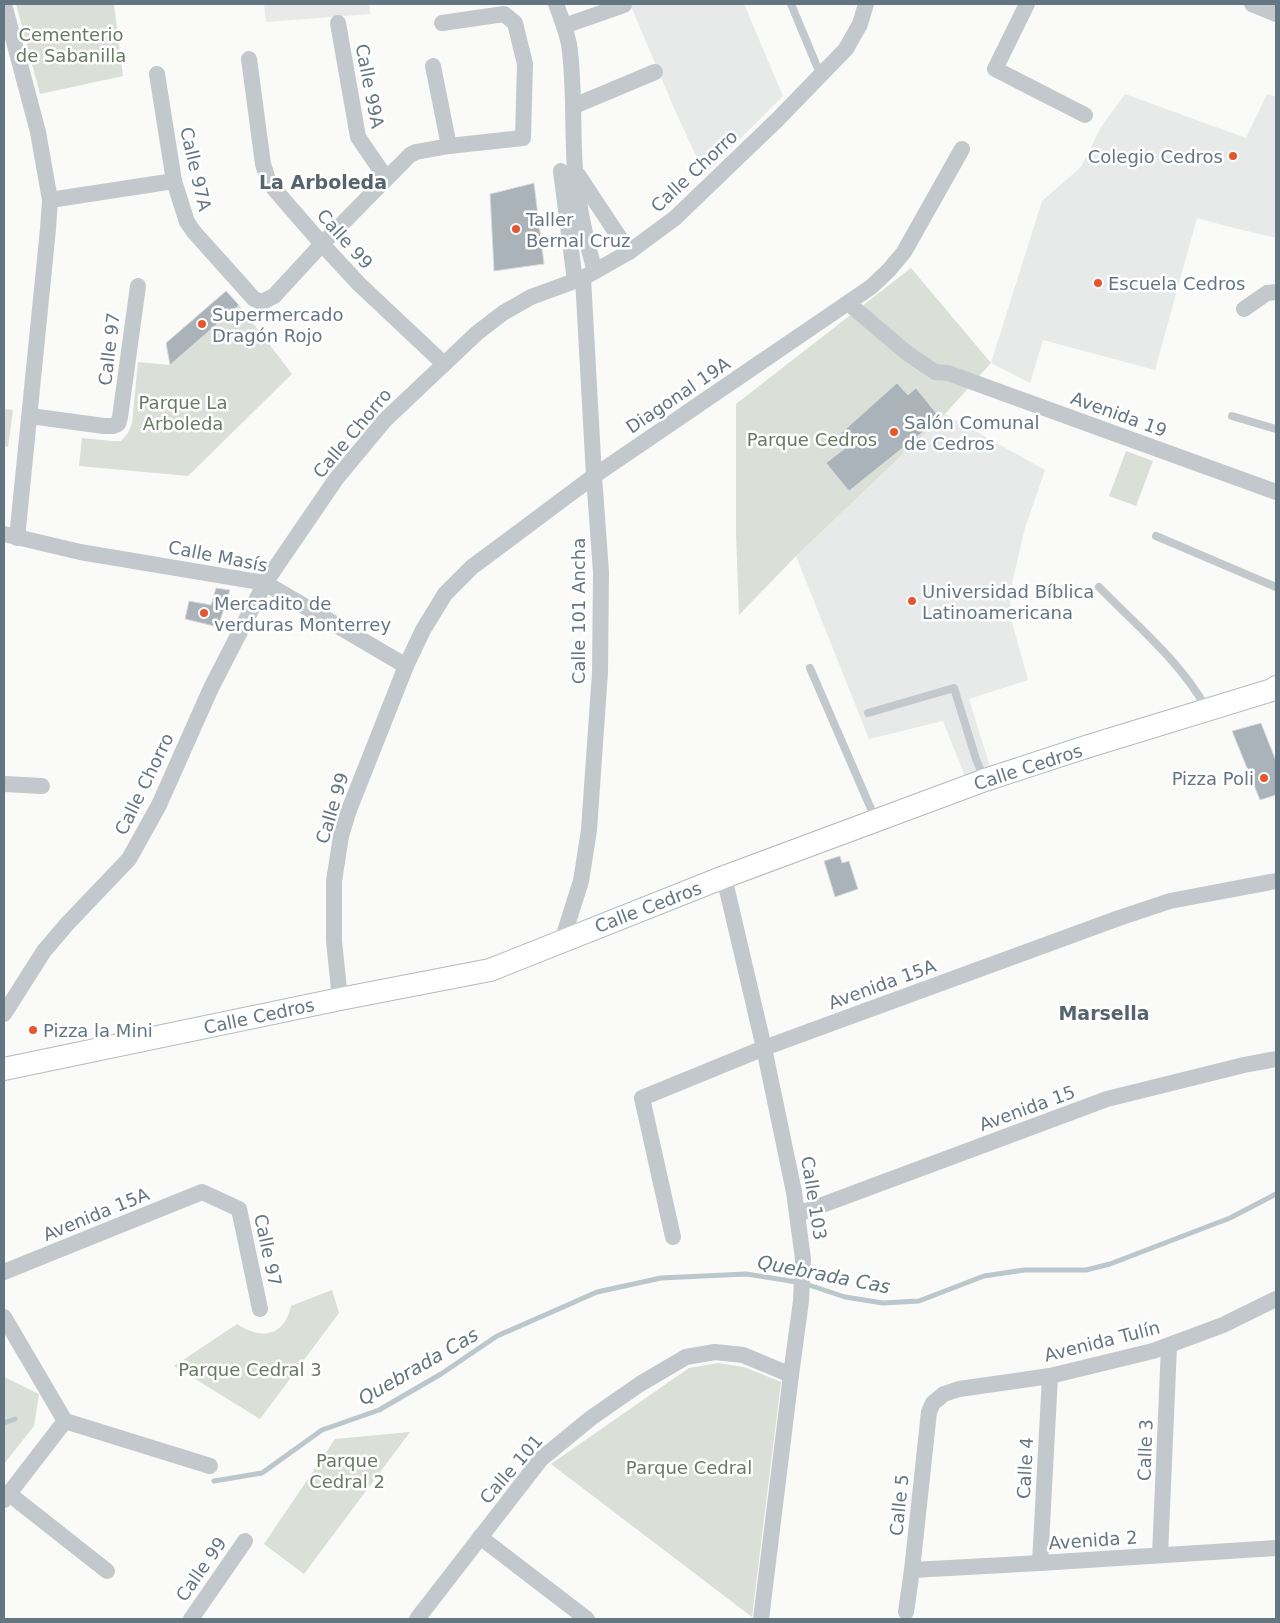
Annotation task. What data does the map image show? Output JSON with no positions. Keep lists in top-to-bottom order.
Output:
{
  "streets": {
    "street": [
      "Calle 99A",
      "Calle 97A",
      "Calle Chorro",
      "Calle 99",
      "Calle 97",
      "Diagonal 19A",
      "Avenida 19",
      "Calle Masís",
      "Calle 101 Ancha",
      "Calle Cedros",
      "Avenida 15A",
      "Avenida 15",
      "Calle 103",
      "Avenida Tulín",
      "Calle 3",
      "Calle 4",
      "Calle 101",
      "Calle 5",
      "Avenida 2"
    ]
  },
  "crossings": [
    ["Calle 97A", "Calle 99"],
    ["Calle Chorro", "Calle 99"],
    ["Calle Chorro", "Calle Masís"],
    ["Calle Chorro", "Calle 101 Ancha"],
    ["Calle 99", "Diagonal 19A"],
    ["Calle 99", "Calle Masís"],
    ["Calle 99", "Calle Cedros"],
    ["Calle 97", "Avenida 15A"],
    ["Diagonal 19A", "Avenida 19"],
    ["Diagonal 19A", "Calle Masís"],
    ["Diagonal 19A", "Calle 101 Ancha"],
    ["Calle 101 Ancha", "Calle Cedros"],
    ["Calle Cedros", "Calle 103"],
    ["Avenida 15A", "Calle 103"],
    ["Avenida 15", "Calle 103"],
    ["Calle 103", "Calle 101"],
    ["Avenida Tulín", "Calle 3"],
    ["Avenida Tulín", "Calle 4"],
    ["Avenida Tulín", "Calle 5"],
    ["Calle 3", "Avenida 2"],
    ["Calle 4", "Avenida 2"],
    ["Calle 5", "Avenida 2"]
  ],
  "districts": ["La Arboleda", "Marsella"],
  "water": ["Quebrada Cas"],
  "parks": [
    "Cementerio de Sabanilla",
    "Parque La Arboleda",
    "Parque Cedros",
    "Parque Cedral 3",
    "Parque Cedral 2",
    "Parque Cedral"
  ],
  "places": [
    "Colegio Cedros",
    "Taller Bernal Cruz",
    "Escuela Cedros",
    "Supermercado Dragón Rojo",
    "Salón Comunal de Cedros",
    "Universidad Bíblica Latinoamericana",
    "Mercadito de verduras Monterrey",
    "Pizza Poli",
    "Pizza la Mini"
  ]
}
